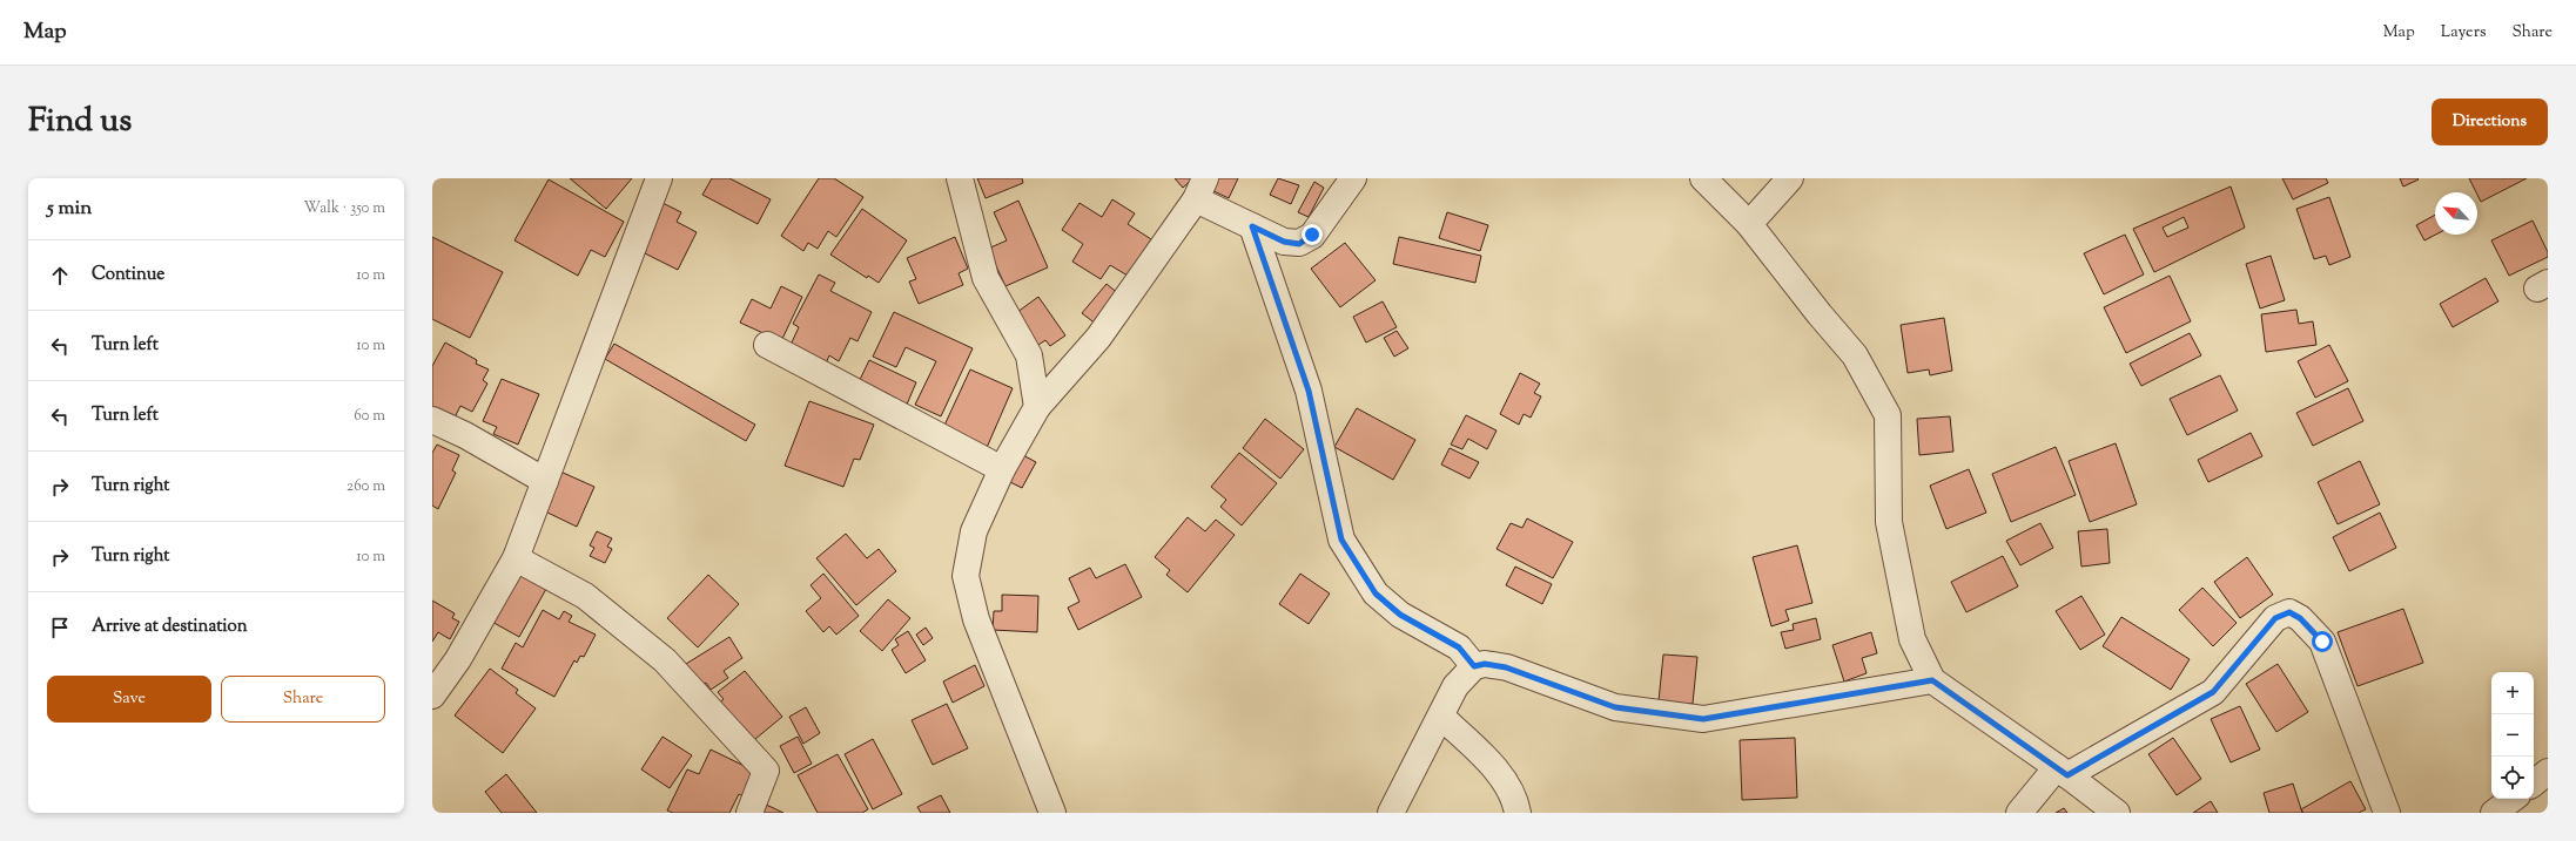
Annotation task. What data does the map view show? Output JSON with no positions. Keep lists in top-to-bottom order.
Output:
{
  "north": "top left",
  "page": {
    "header": "Map",
    "nav": ["Map", "Layers", "Share"],
    "title": "Find us",
    "buttons": [
      "Directions",
      ["Save", "Share"]
    ],
    "heading": ["5 min", "Walk · 350 m"],
    "list": [
      ["Continue", "10 m"],
      ["Turn left", "10 m"],
      ["Turn left", "60 m"],
      ["Turn right", "260 m"],
      ["Turn right", "10 m"],
      "Arrive at destination"
    ],
    "map_buttons": ["+", "−"]
  }
}
